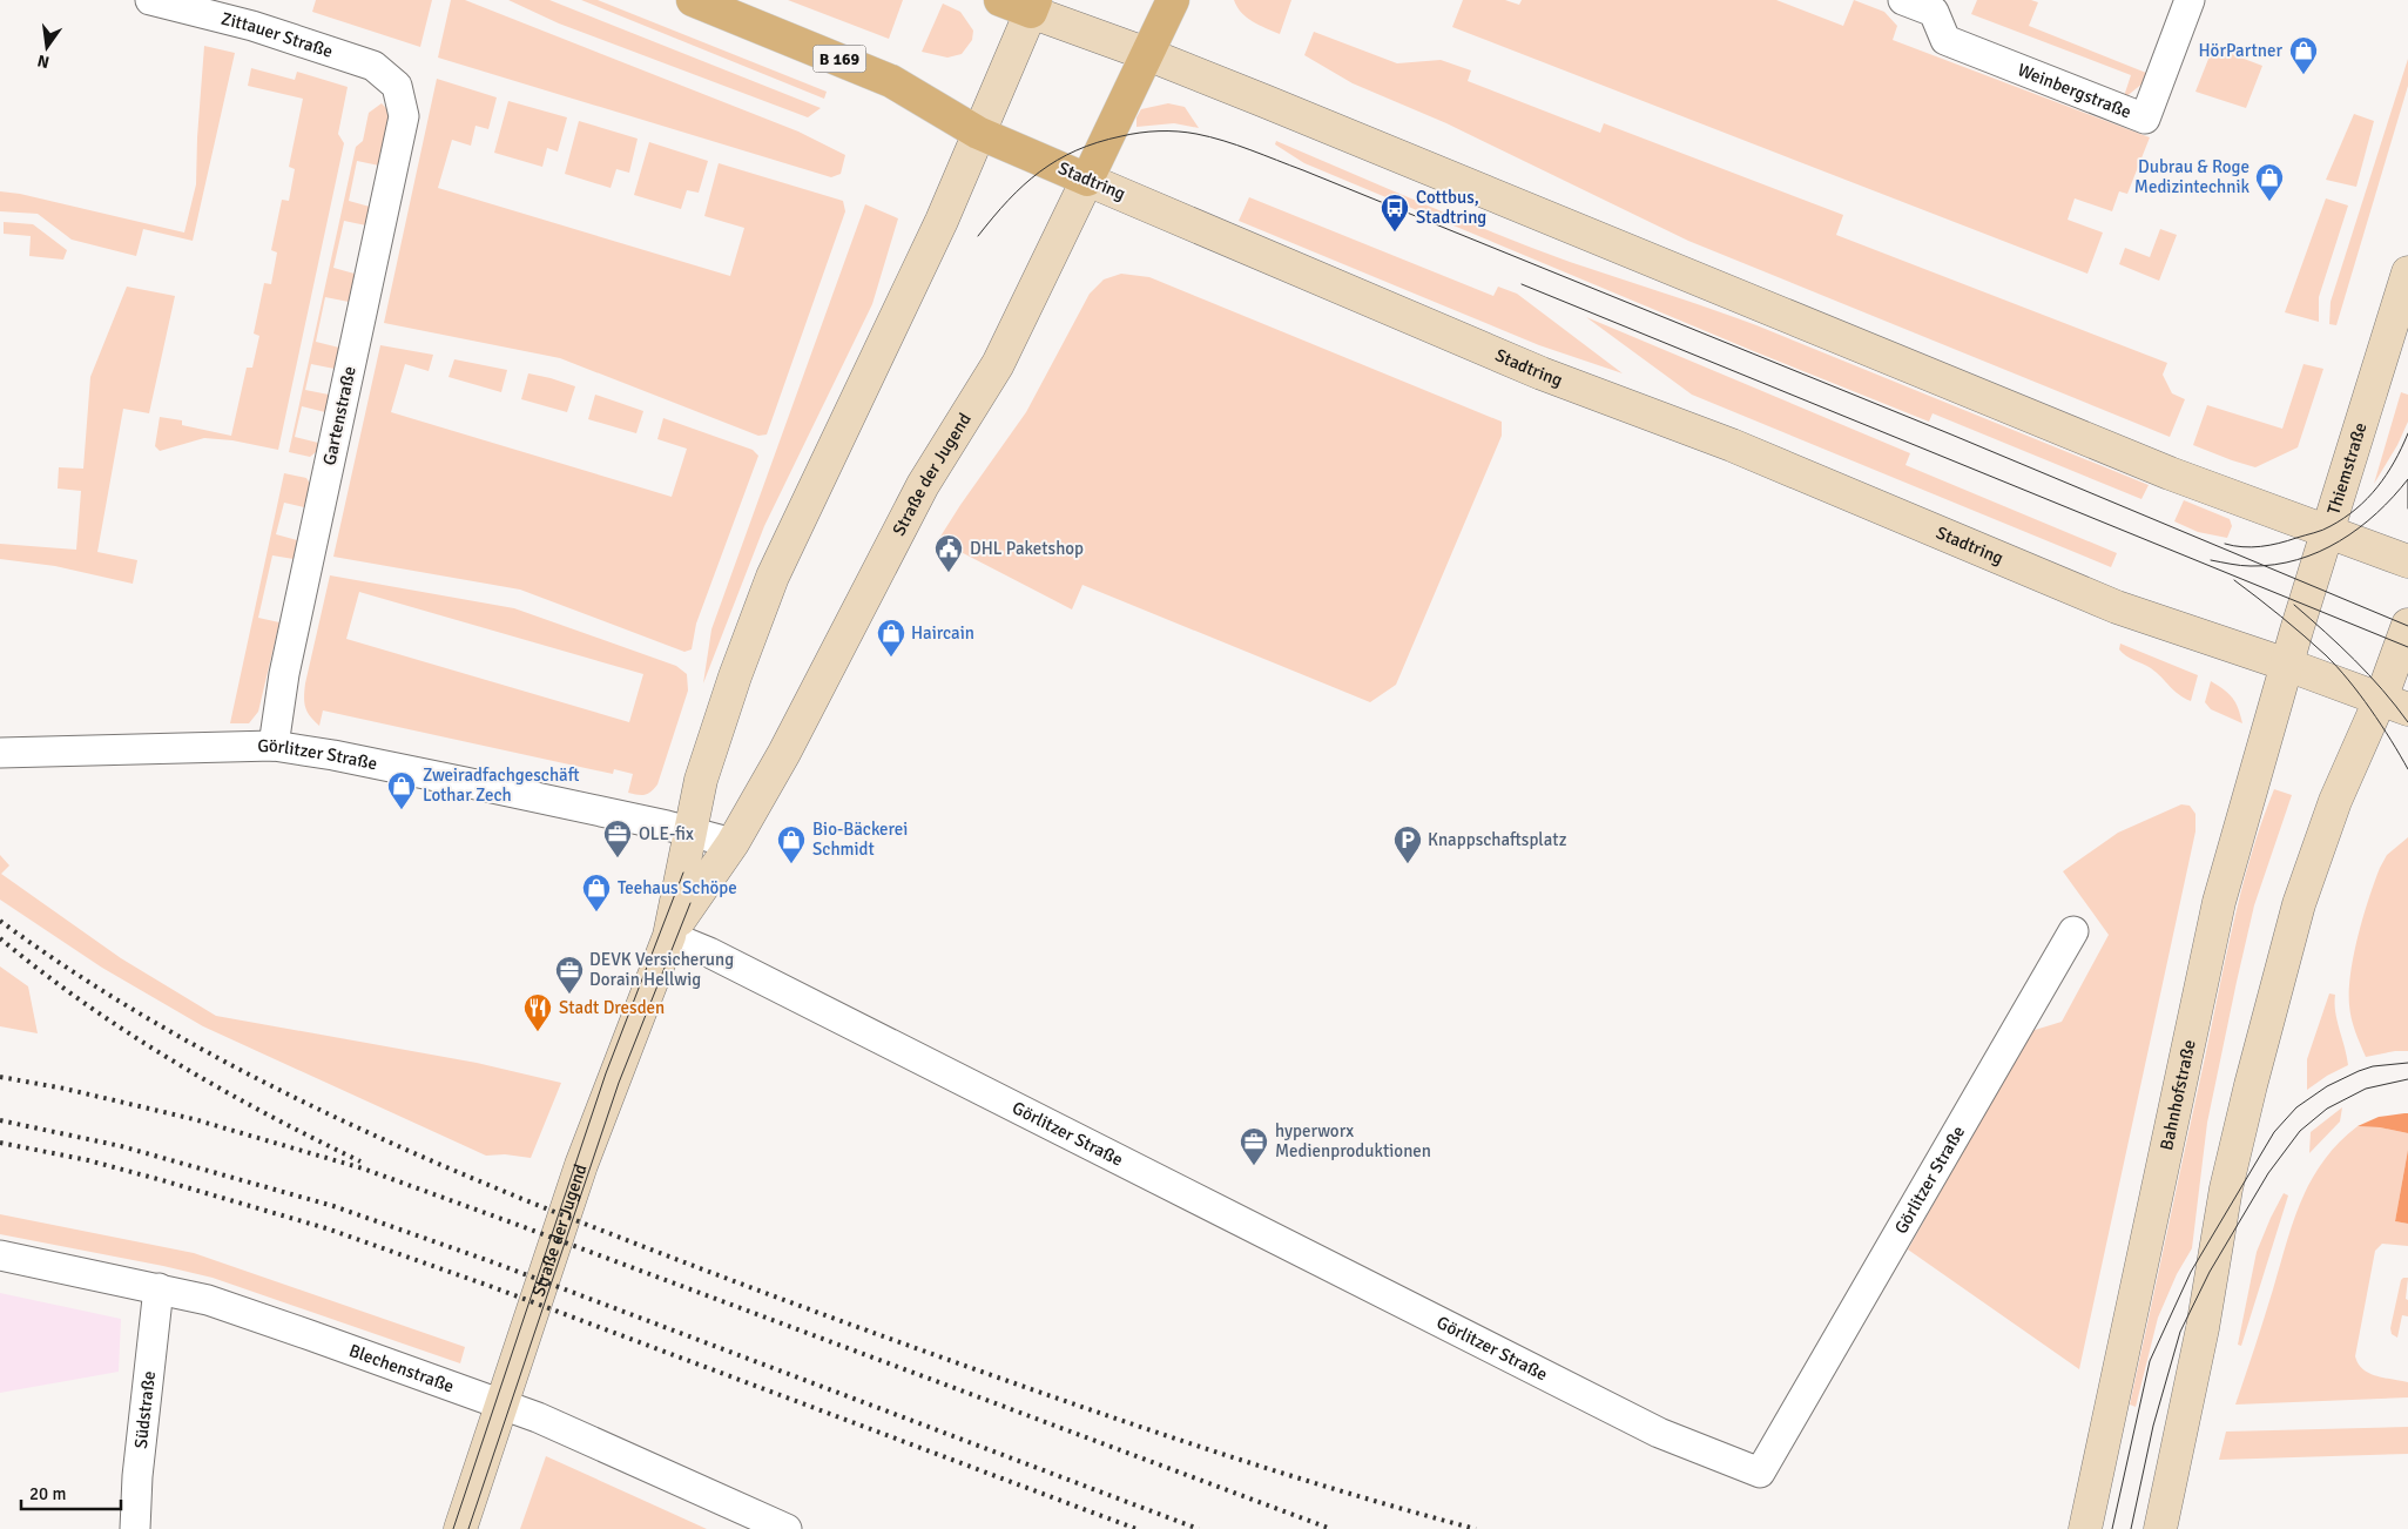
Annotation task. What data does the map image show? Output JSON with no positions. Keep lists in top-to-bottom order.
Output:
{
  "streets": {
    "main road": [
      "B 169",
      "Stadtring",
      "Thiemstraße",
      "Straße der Jugend",
      "Bahnhofstraße"
    ],
    "street": [
      "Zittauer Straße",
      "Weinbergstraße",
      "Gartenstraße",
      "Görlitzer Straße",
      "Blechenstraße",
      "Südstraße"
    ]
  },
  "crossings": [
    ["Zittauer Straße", "Gartenstraße"],
    ["Stadtring", "Thiemstraße"],
    ["Stadtring", "Straße der Jugend"],
    ["Stadtring", "Bahnhofstraße"],
    ["Gartenstraße", "Görlitzer Straße"],
    ["Thiemstraße", "Bahnhofstraße"],
    ["Straße der Jugend", "Görlitzer Straße"],
    ["Straße der Jugend", "Blechenstraße"],
    ["Blechenstraße", "Südstraße"]
  ],
  "places": {
    "shop": [
      "HörPartner",
      "Dubrau & Roge Medizintechnik",
      "Haircain",
      "Zweiradfachgeschäft Lothar Zech",
      "Bio-Bäckerei Schmidt",
      "Teehaus Schöpe"
    ],
    "bus stop": ["Cottbus, Stadtring"],
    "public building": ["DHL Paketshop"],
    "office": ["OLE-fix", "DEVK Versicherung Dorain Hellwig", "hyperworx Medienproduktionen"],
    "parking": ["Knappschaftsplatz"],
    "restaurant": ["Stadt Dresden"]
  },
  "scale_bar": "20 m",
  "north": "bottom"
}
